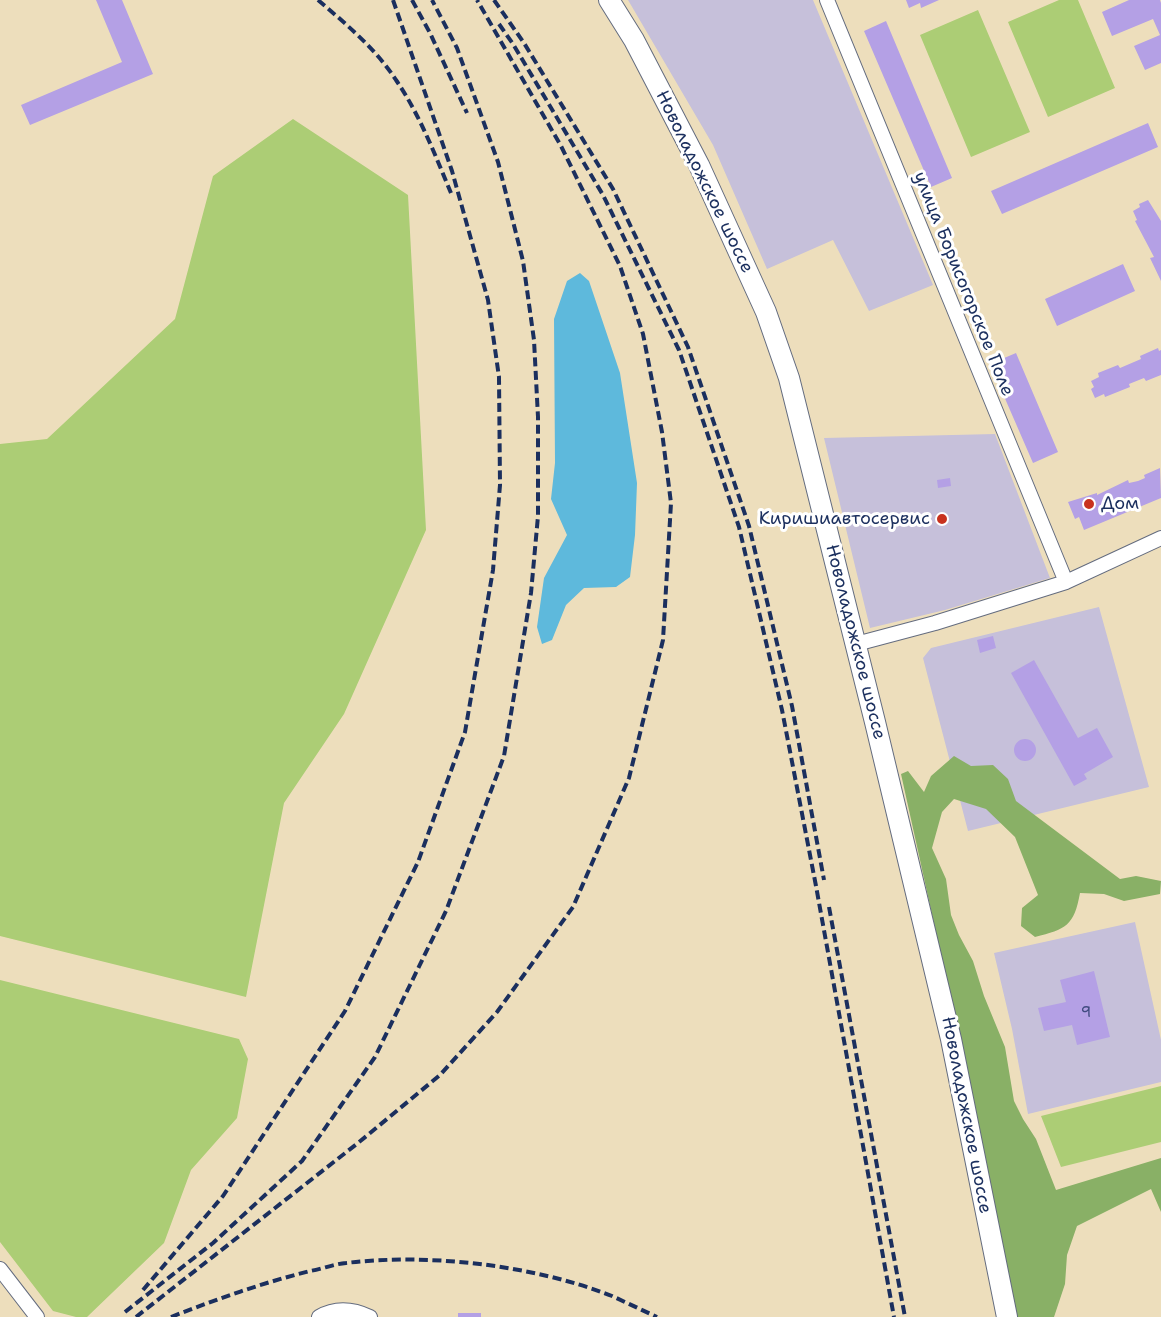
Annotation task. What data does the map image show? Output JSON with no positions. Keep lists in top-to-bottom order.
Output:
{
  "streets": {
    "main road": ["Новоладожское шоссе"],
    "street": ["улица Борисогорское Поле"]
  },
  "places": ["Дом", "Киришиавтосервис"],
  "house_numbers": ["9"]
}
